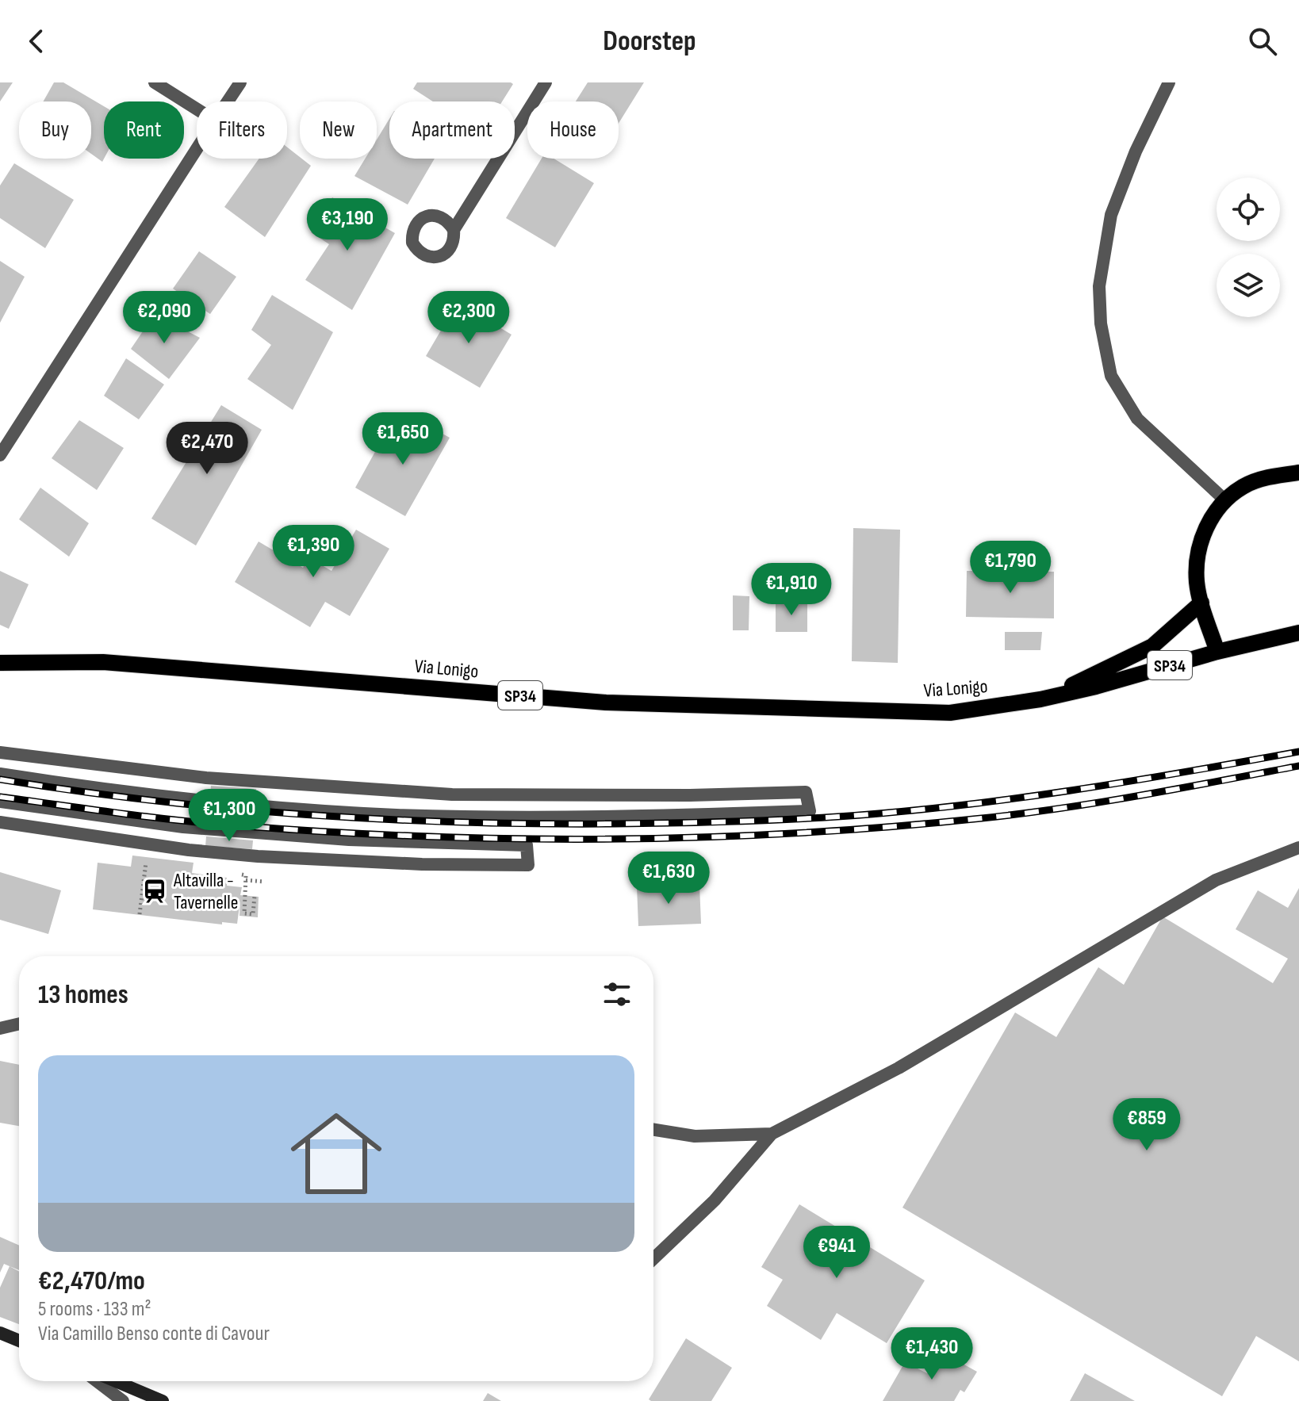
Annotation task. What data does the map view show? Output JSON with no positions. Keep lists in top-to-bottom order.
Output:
{
  "streets": {
    "main road": ["SP34", "Via Lonigo"]
  },
  "crossings": [
    ["SP34", "Via Lonigo"]
  ],
  "places": {
    "station": ["Altavilla - Tavernelle"]
  },
  "page": {
    "header": "Doorstep",
    "chip": [
      "Buy",
      "Rent",
      "Filters",
      "New",
      "Apartment",
      "House"
    ],
    "price": [
      "€3,190",
      "€2,090",
      "€2,300",
      "€1,650",
      "€2,470",
      "€1,390",
      "€1,790",
      "€1,910",
      "€1,300",
      "€1,630",
      "€859",
      "€941",
      "€1,430"
    ],
    "heading": "13 homes",
    "list": [
      {
        "name": "€2,470/mo",
        "note": "5 rooms · 133 m² · Via Camillo Benso conte di Cavour"
      }
    ]
  }
}
